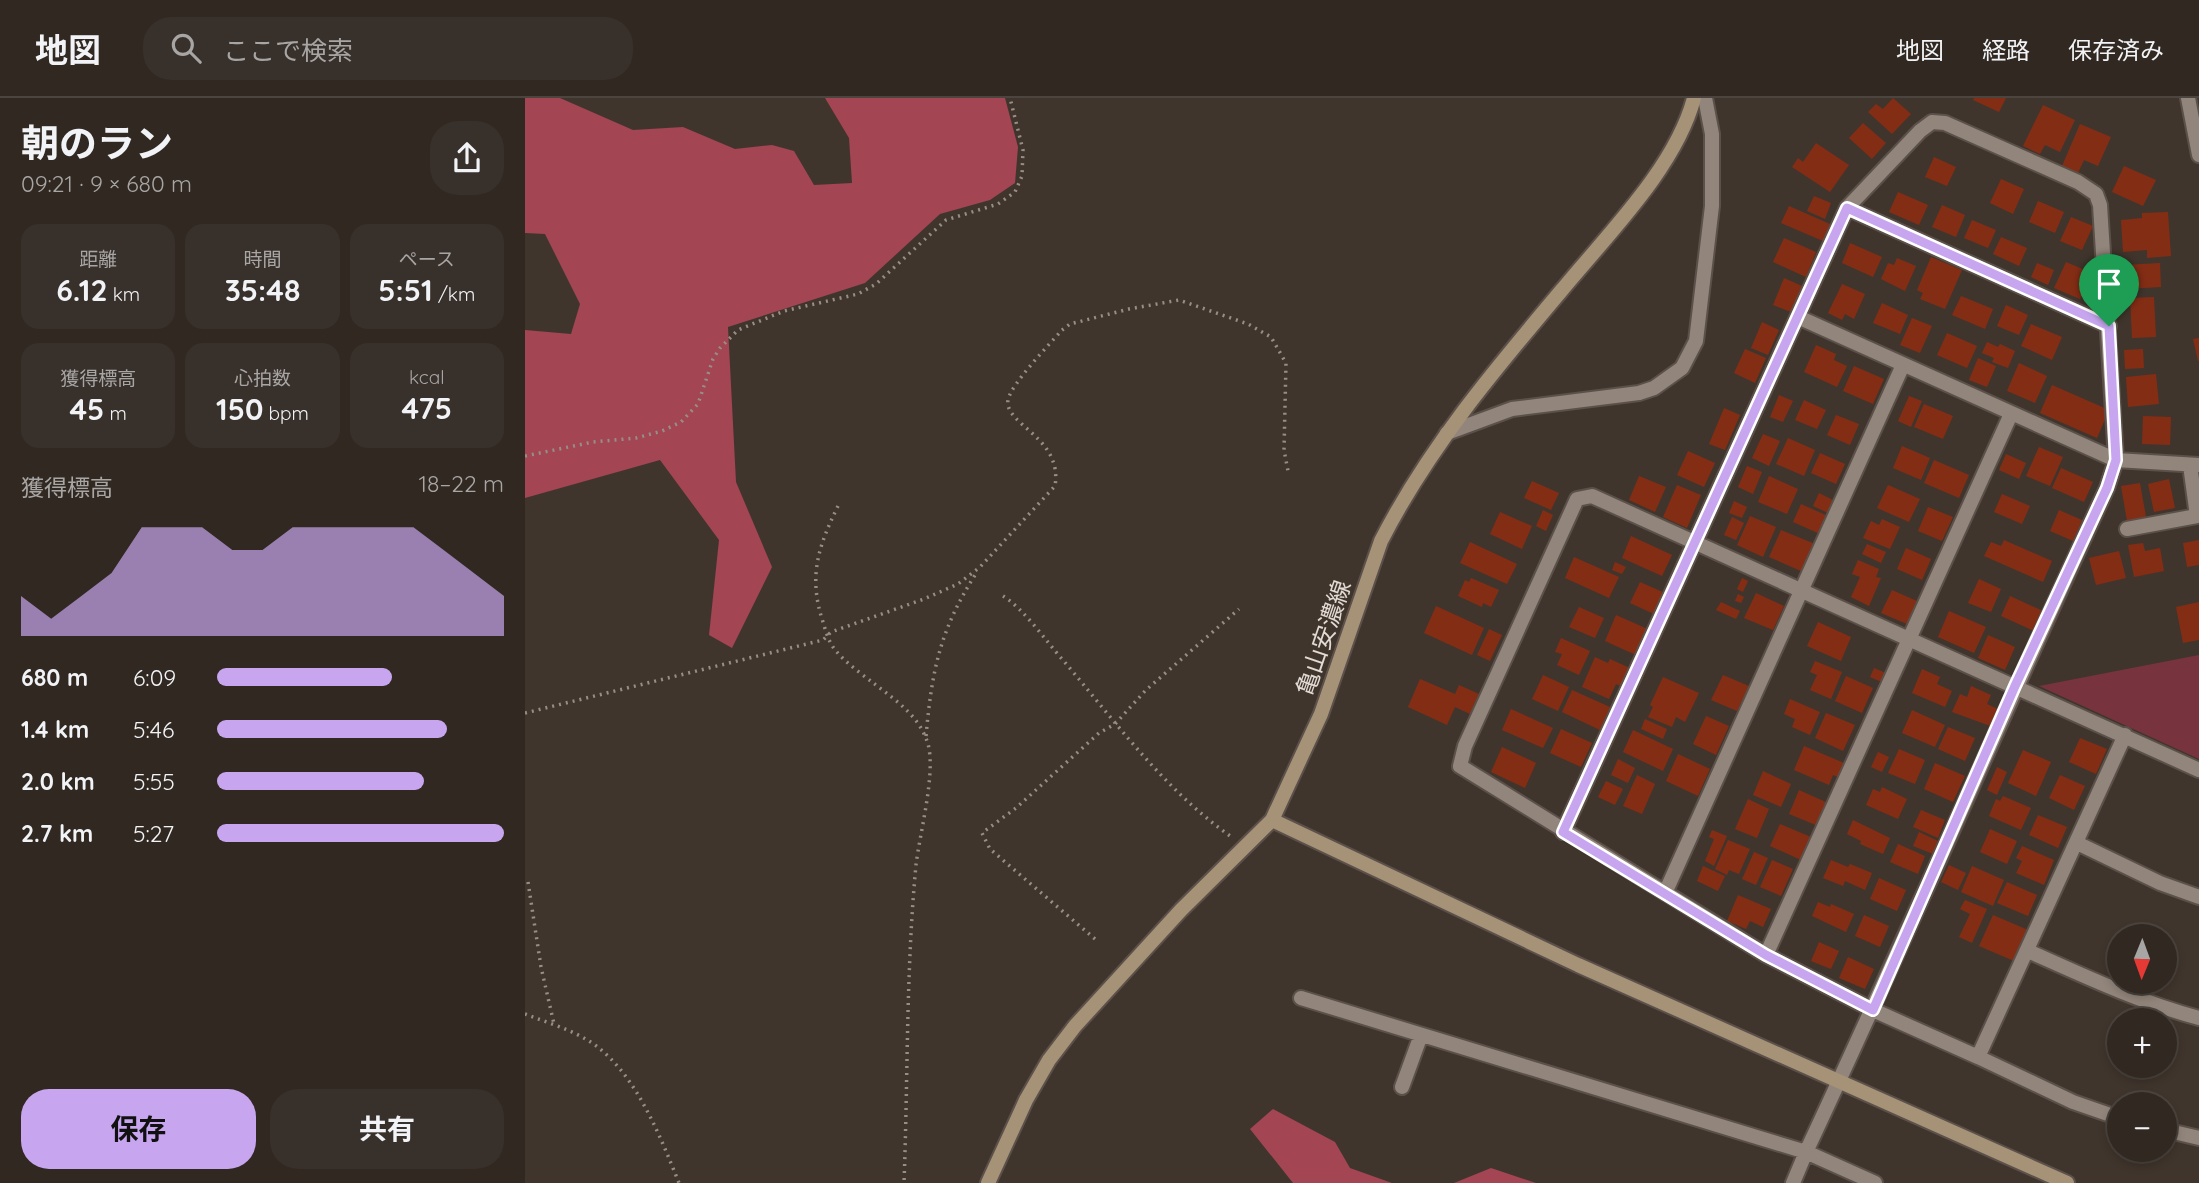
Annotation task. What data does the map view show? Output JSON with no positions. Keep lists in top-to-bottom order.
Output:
{
  "streets": {
    "main road": ["亀山安濃線"]
  },
  "north": "bottom",
  "page": {
    "header": "地図",
    "search": "ここで検索",
    "nav": ["地図", "経路", "保存済み"],
    "heading": ["朝のラン", "09:21 · 9 × 680 m"],
    "stats": [
      ["距離", "6.12 km"],
      ["時間", "35:48"],
      ["ペース", "5:51 /km"],
      ["獲得標高", "45 m"],
      ["心拍数", "150 bpm"],
      ["kcal", "475"]
    ],
    "chart": ["獲得標高", "18–22 m"],
    "list": [
      {
        "name": "680 m",
        "note": "6:09"
      },
      {
        "name": "1.4 km",
        "note": "5:46"
      },
      {
        "name": "2.0 km",
        "note": "5:55"
      },
      {
        "name": "2.7 km",
        "note": "5:27"
      }
    ],
    "map_buttons": ["+", "−"],
    "buttons": ["保存", "共有"]
  }
}
